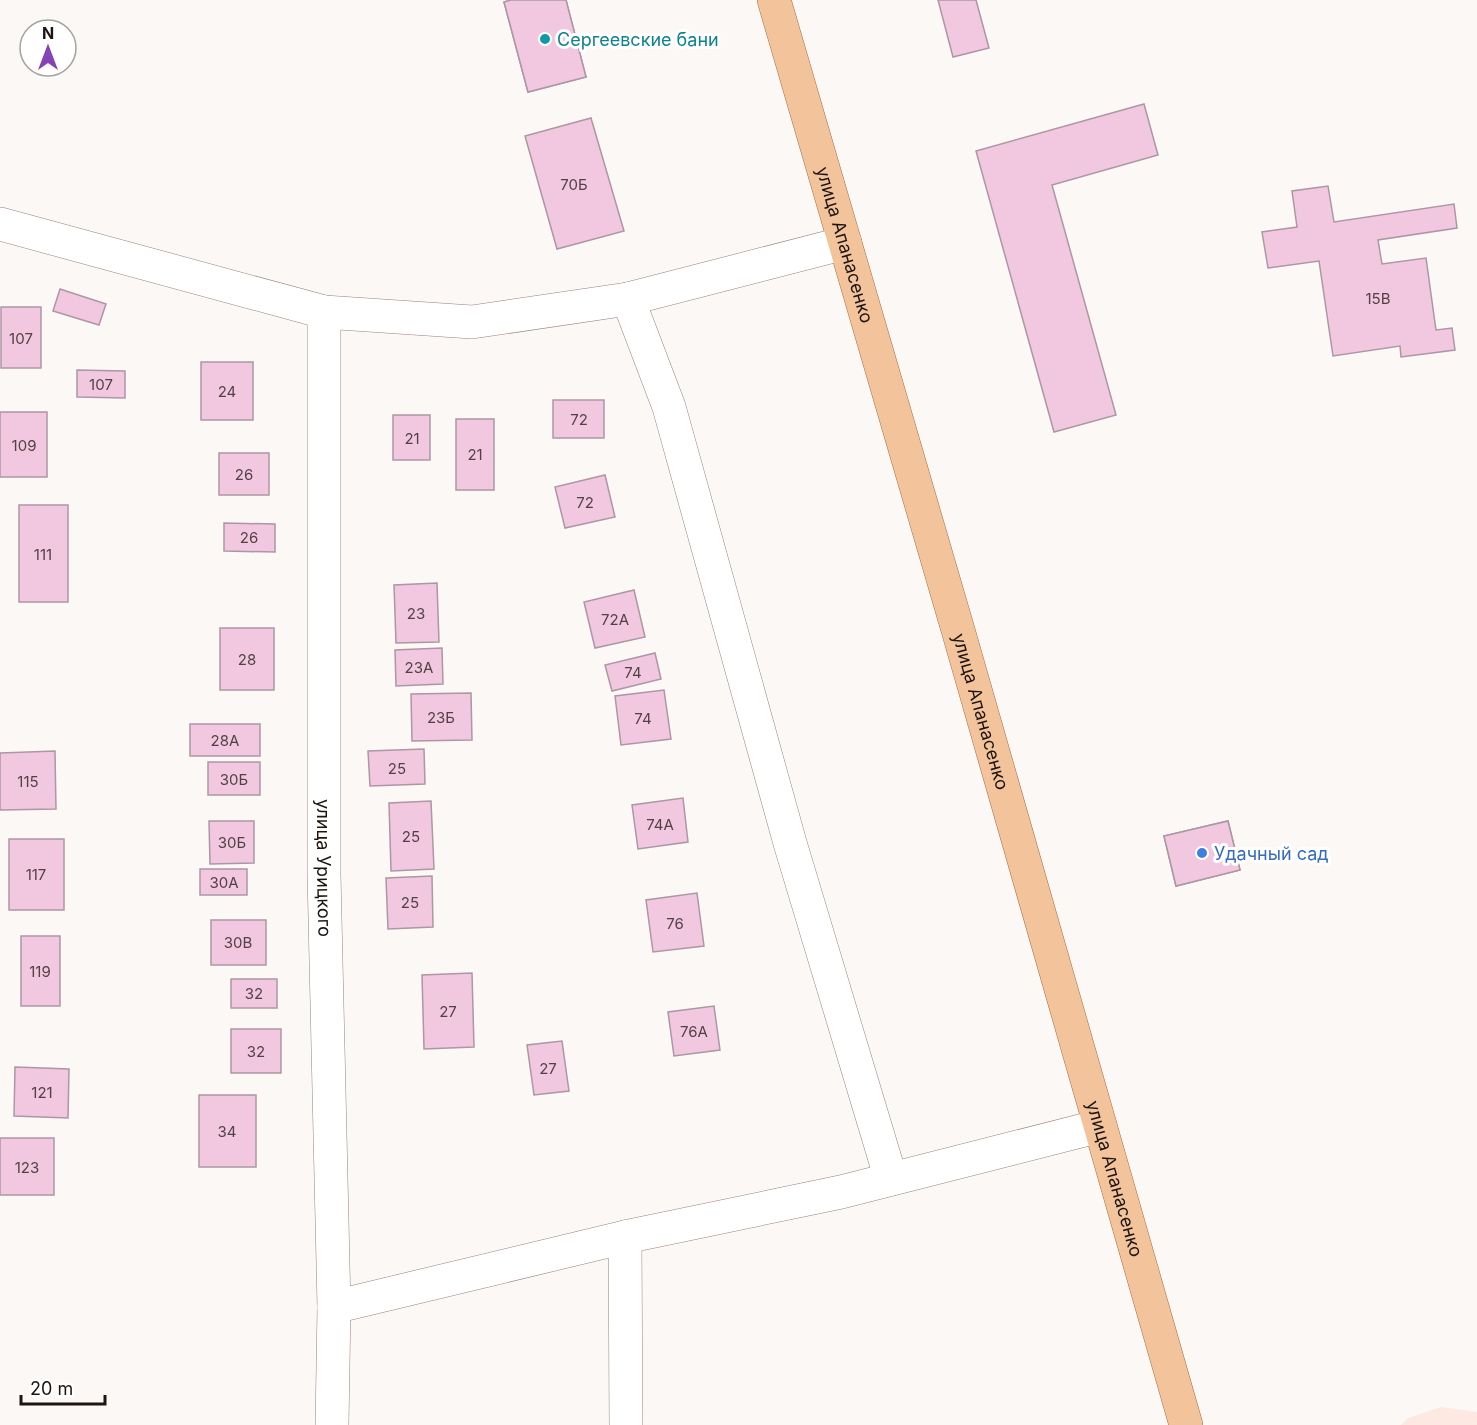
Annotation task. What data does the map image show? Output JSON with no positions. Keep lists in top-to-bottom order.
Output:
{
  "streets": {
    "main road": ["улица Апанасенко"],
    "street": ["улица Урицкого"]
  },
  "places": ["Сергеевские бани", "Удачный сад"],
  "house_numbers": [
    "70Б",
    "15В",
    "107",
    "107",
    "24",
    "72",
    "21",
    "109",
    "21",
    "26",
    "72",
    "26",
    "111",
    "23",
    "72А",
    "28",
    "23А",
    "74",
    "23Б",
    "74",
    "28А",
    "25",
    "30Б",
    "115",
    "74А",
    "25",
    "30Б",
    "117",
    "30А",
    "25",
    "76",
    "30В",
    "119",
    "32",
    "27",
    "76А",
    "32",
    "27",
    "121",
    "34",
    "123"
  ],
  "scale_bar": "20 m",
  "north": "top"
}
